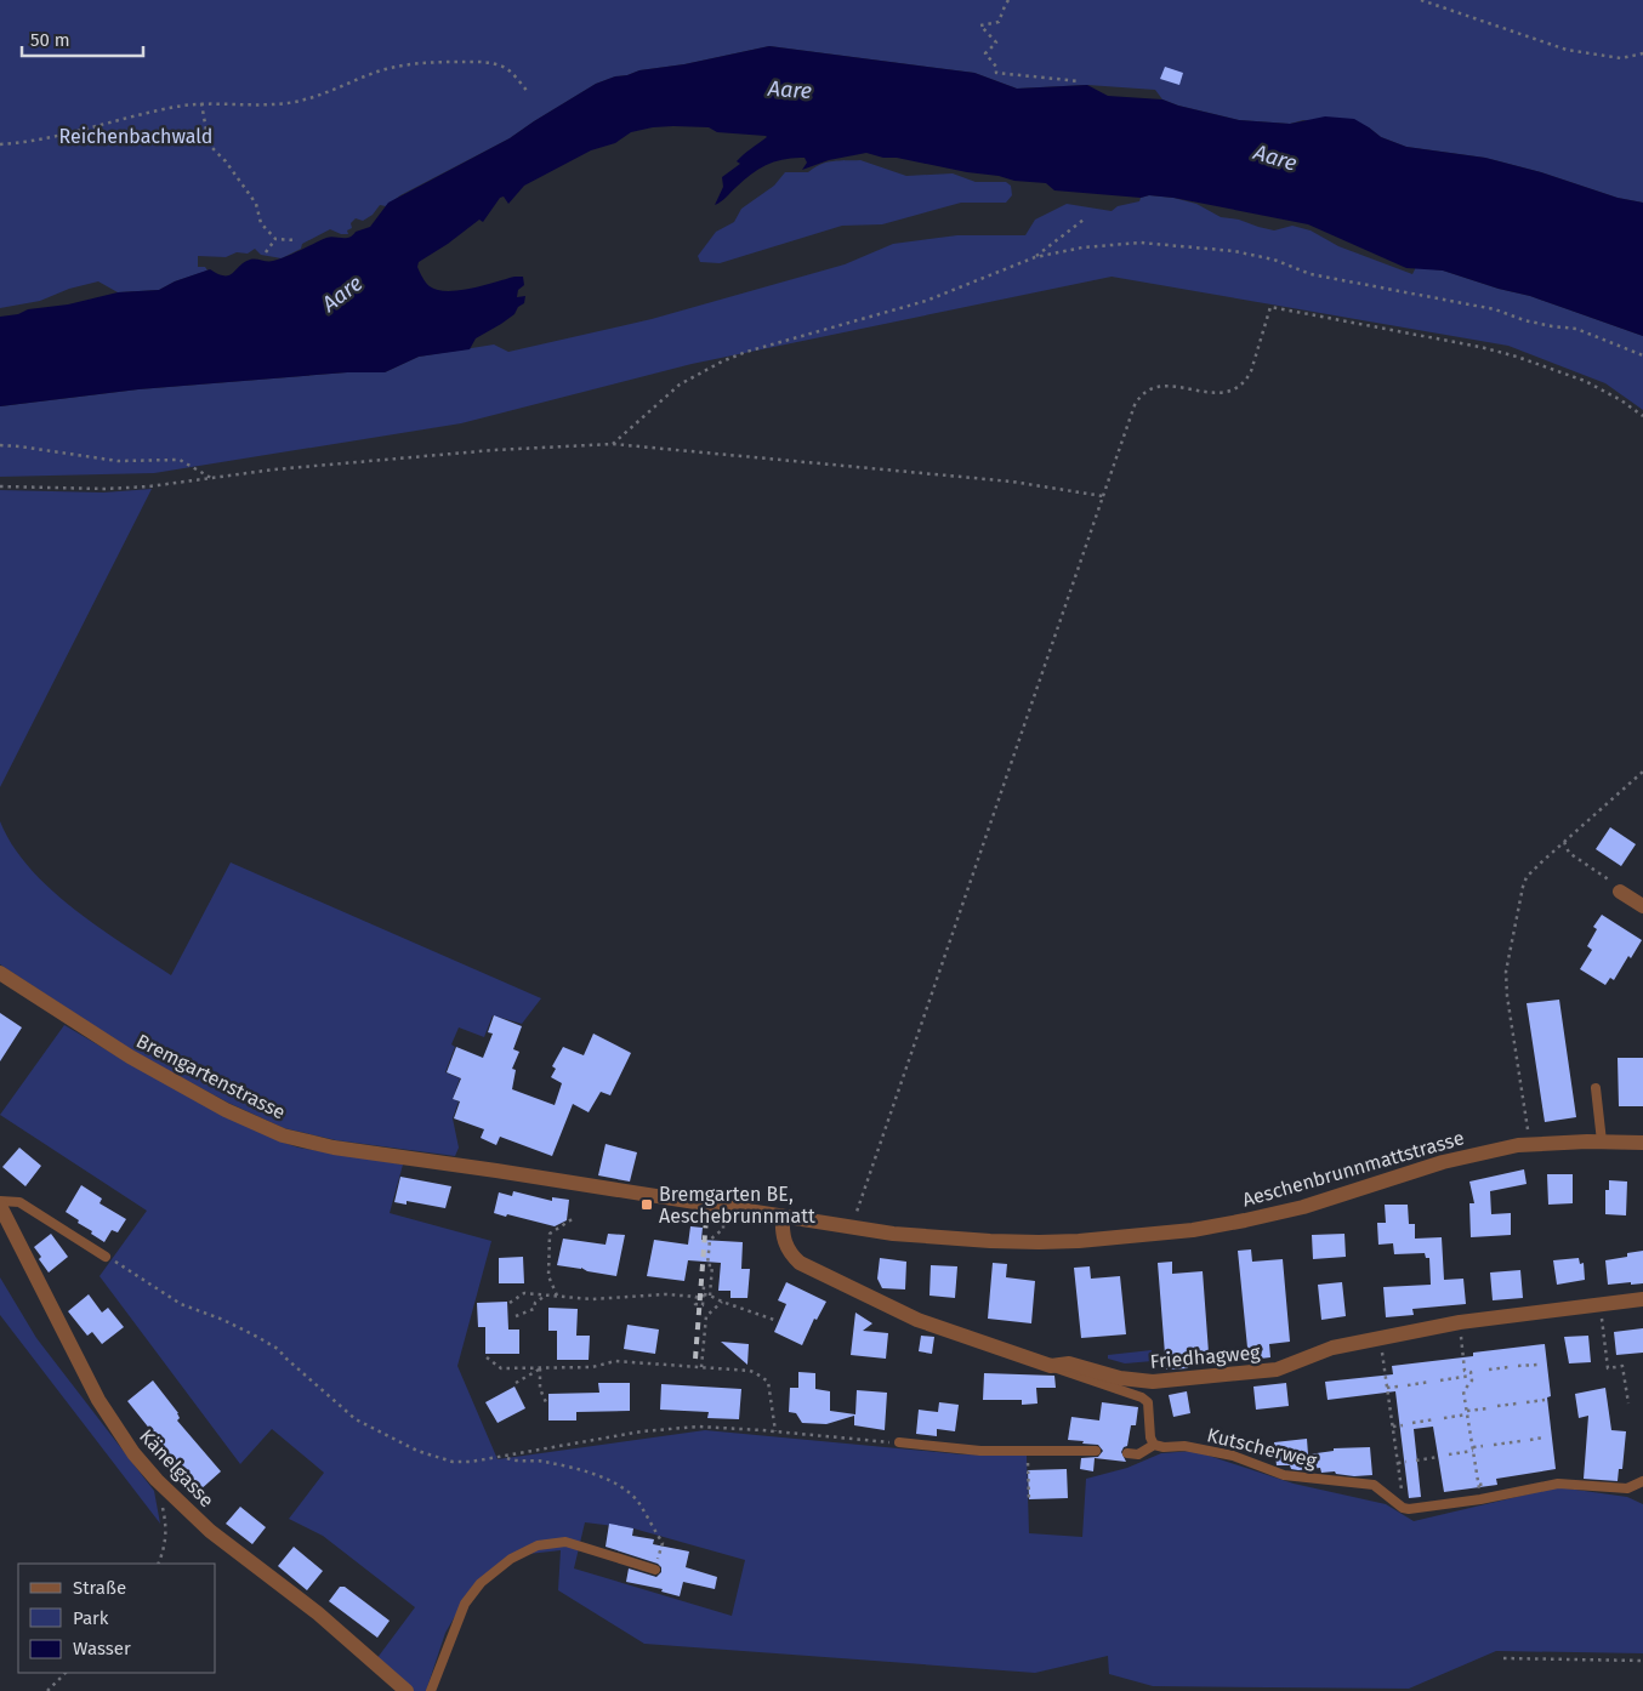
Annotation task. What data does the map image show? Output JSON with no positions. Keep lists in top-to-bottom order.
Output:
{
  "streets": {
    "street": [
      "Bremgartenstrasse",
      "Aeschenbrunnmattstrasse",
      "Friedhagweg",
      "Känelgasse"
    ],
    "lane": ["Kutscherweg"]
  },
  "crossings": [
    ["Bremgartenstrasse", "Aeschenbrunnmattstrasse"],
    ["Aeschenbrunnmattstrasse", "Friedhagweg"]
  ],
  "water": ["Aare"],
  "parks": ["Reichenbachwald"],
  "places": {
    "transit": ["Bremgarten BE, Aeschebrunnmatt"]
  },
  "legend": ["Straße", "Park", "Wasser"],
  "scale_bar": "50 m"
}
